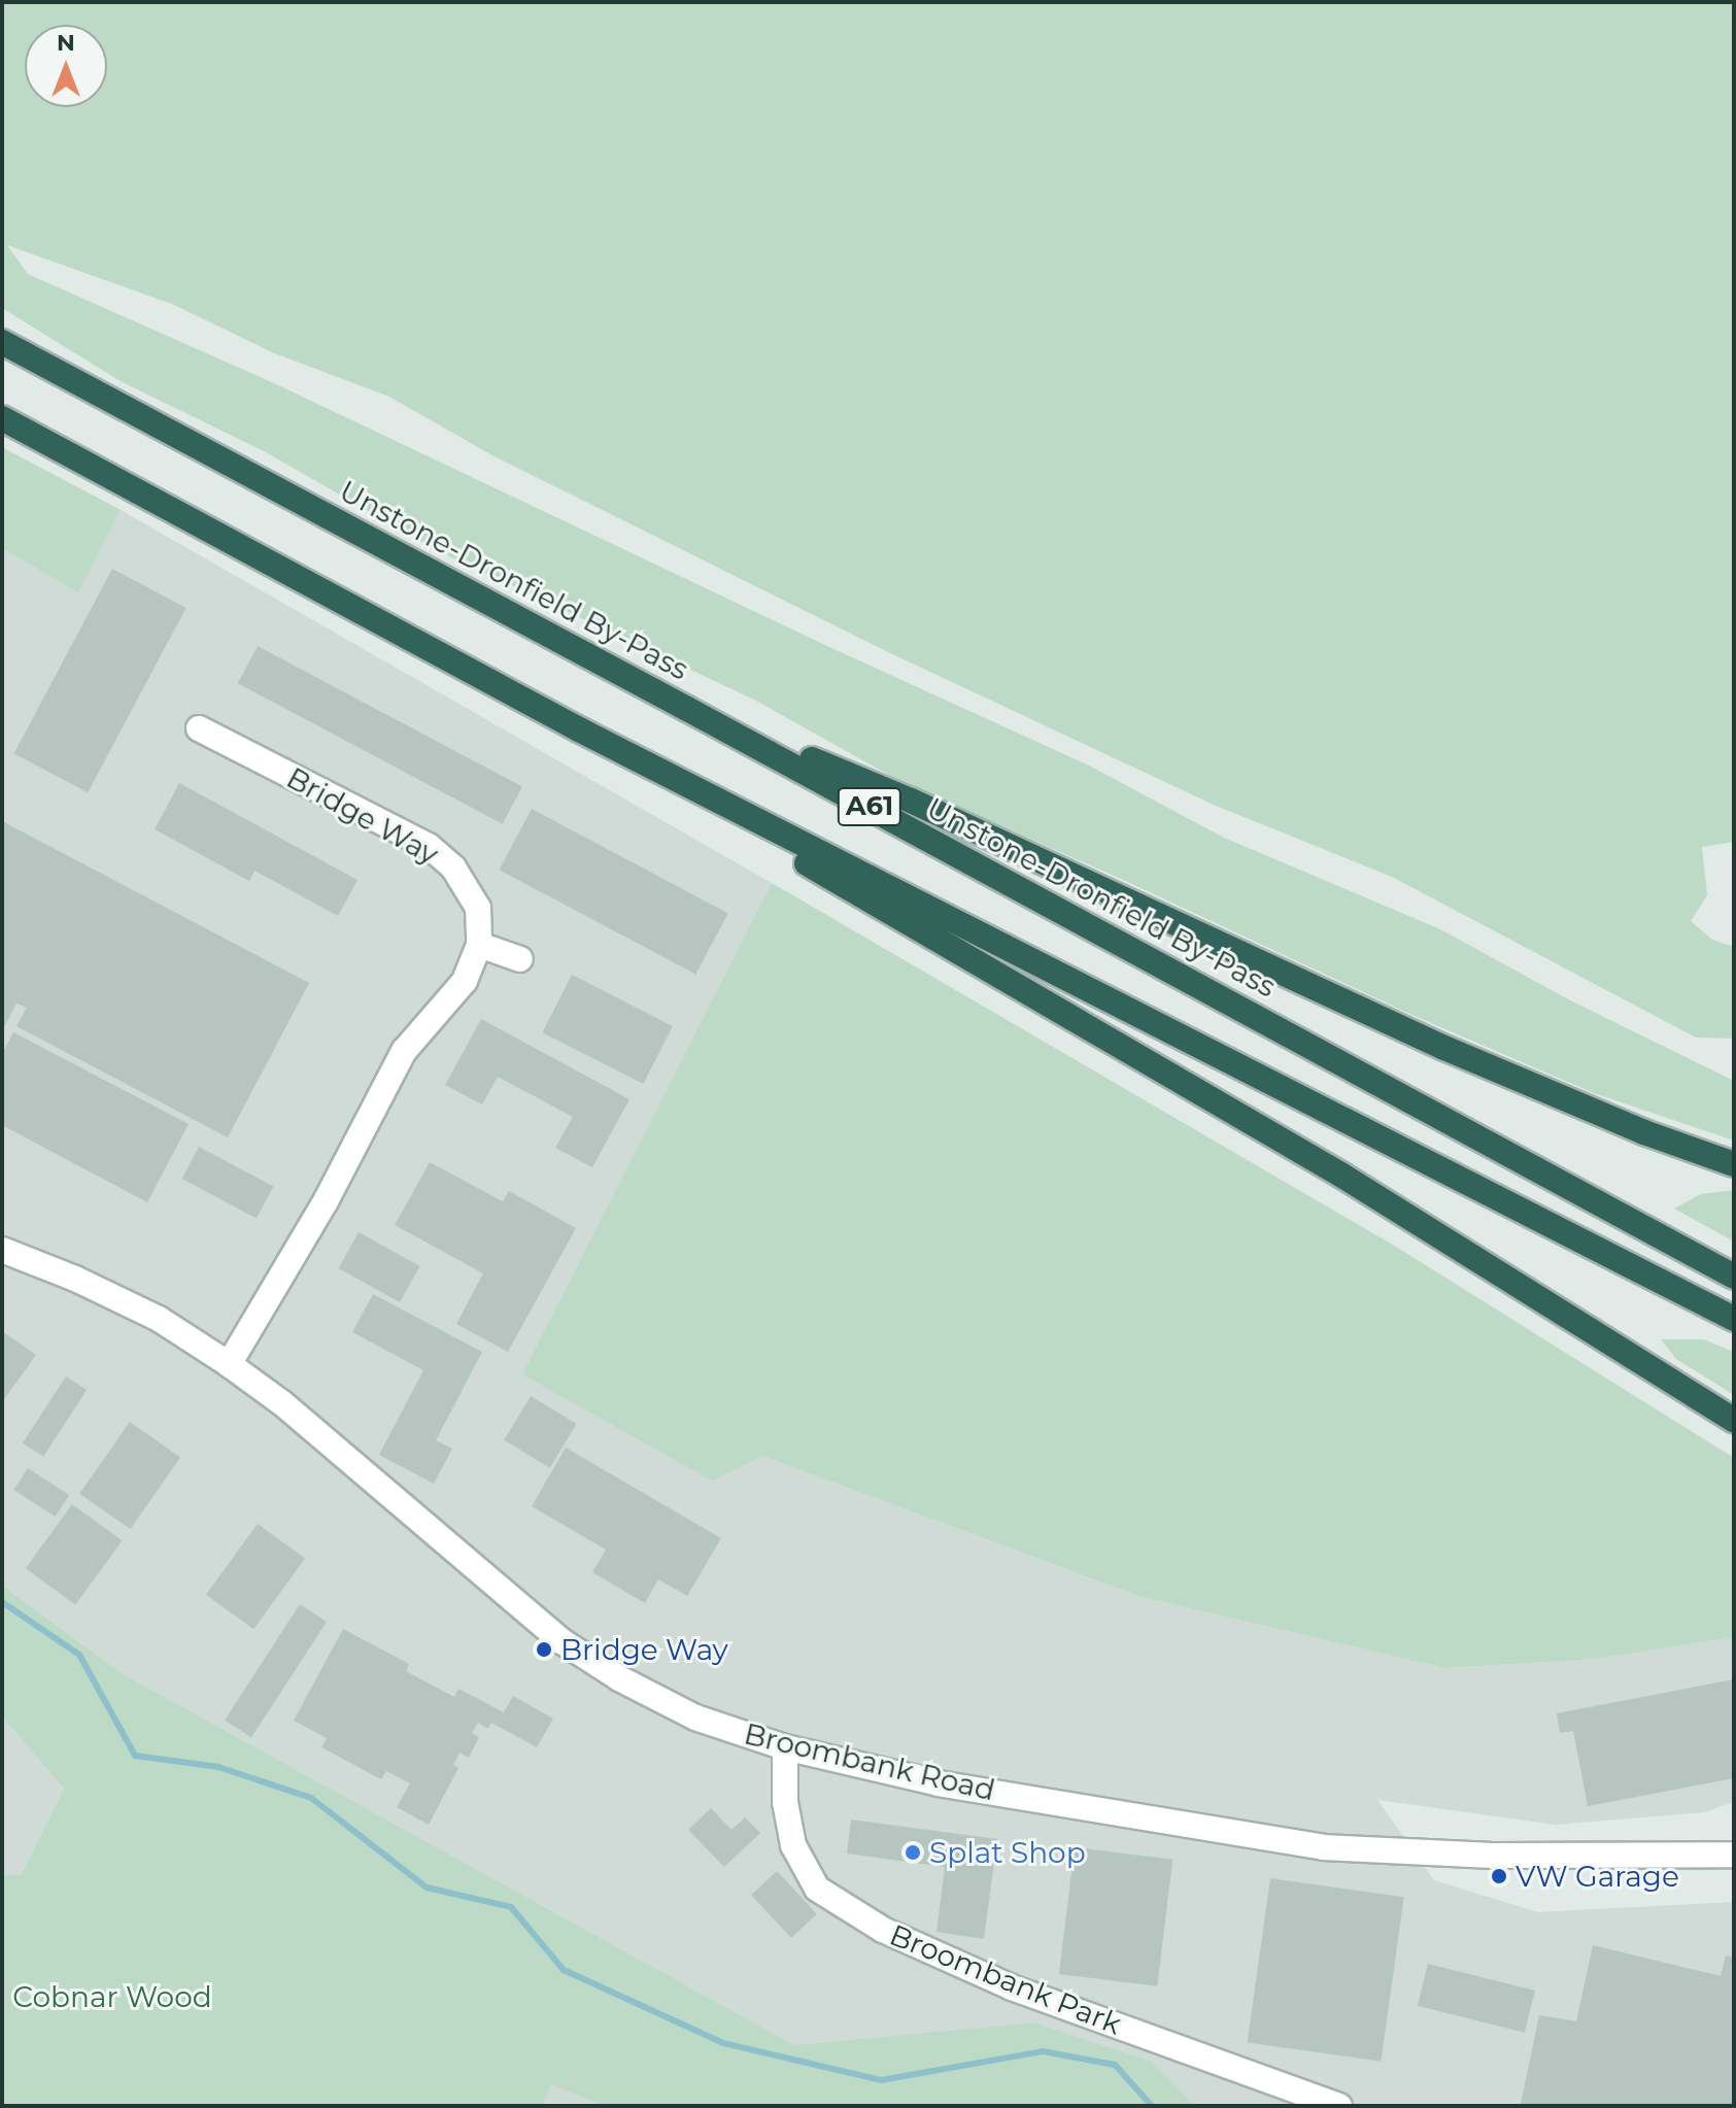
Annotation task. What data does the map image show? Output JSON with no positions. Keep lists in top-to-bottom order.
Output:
{
  "streets": {
    "highway": ["Unstone-Dronfield By-Pass", "A61"],
    "street": ["Bridge Way", "Broombank Road", "Broombank Park"]
  },
  "crossings": [
    ["Unstone-Dronfield By-Pass", "A61"],
    ["Bridge Way", "Broombank Road"],
    ["Broombank Road", "Broombank Park"]
  ],
  "parks": ["Cobnar Wood"],
  "places": ["Bridge Way", "Splat Shop", "VW Garage"],
  "north": "top"
}
